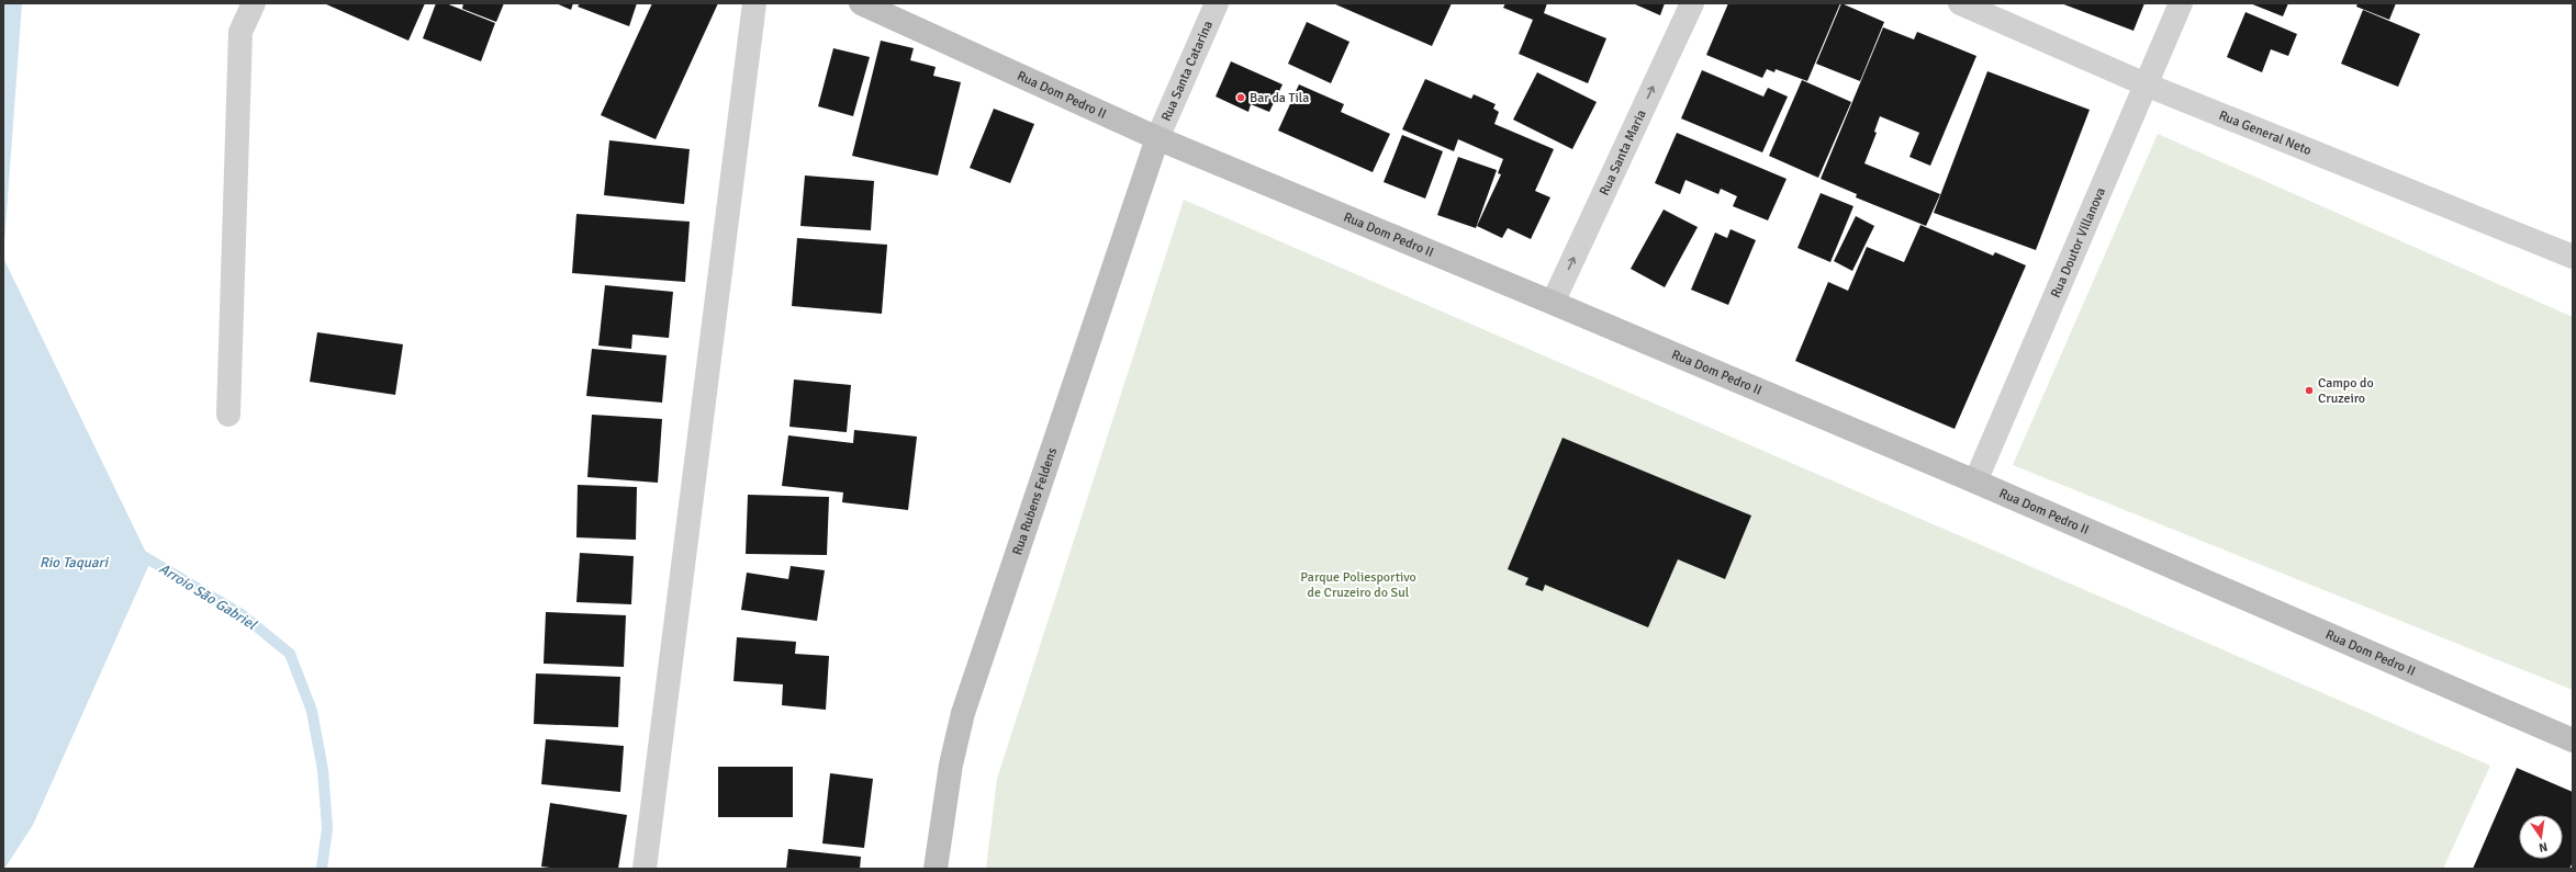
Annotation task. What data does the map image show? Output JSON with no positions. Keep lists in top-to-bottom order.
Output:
{
  "streets": {
    "main road": ["Rua Dom Pedro II", "Rua Rubens Feldens"],
    "street": [
      "Rua Santa Catarina",
      "Rua General Neto",
      "Rua Santa Maria",
      "Rua Doutor Villanova"
    ]
  },
  "crossings": [
    ["Rua Santa Catarina", "Rua Dom Pedro II"],
    ["Rua Santa Catarina", "Rua Rubens Feldens"],
    ["Rua Dom Pedro II", "Rua Santa Maria"],
    ["Rua Dom Pedro II", "Rua Doutor Villanova"],
    ["Rua Dom Pedro II", "Rua Rubens Feldens"],
    ["Rua General Neto", "Rua Doutor Villanova"]
  ],
  "one_way": ["Rua Santa Maria"],
  "water": ["Rio Taquari", "Arroio São Gabriel"],
  "parks": ["Parque Poliesportivo de Cruzeiro do Sul"],
  "places": ["Bar da Tila", "Campo do Cruzeiro"],
  "north": "bottom"
}
